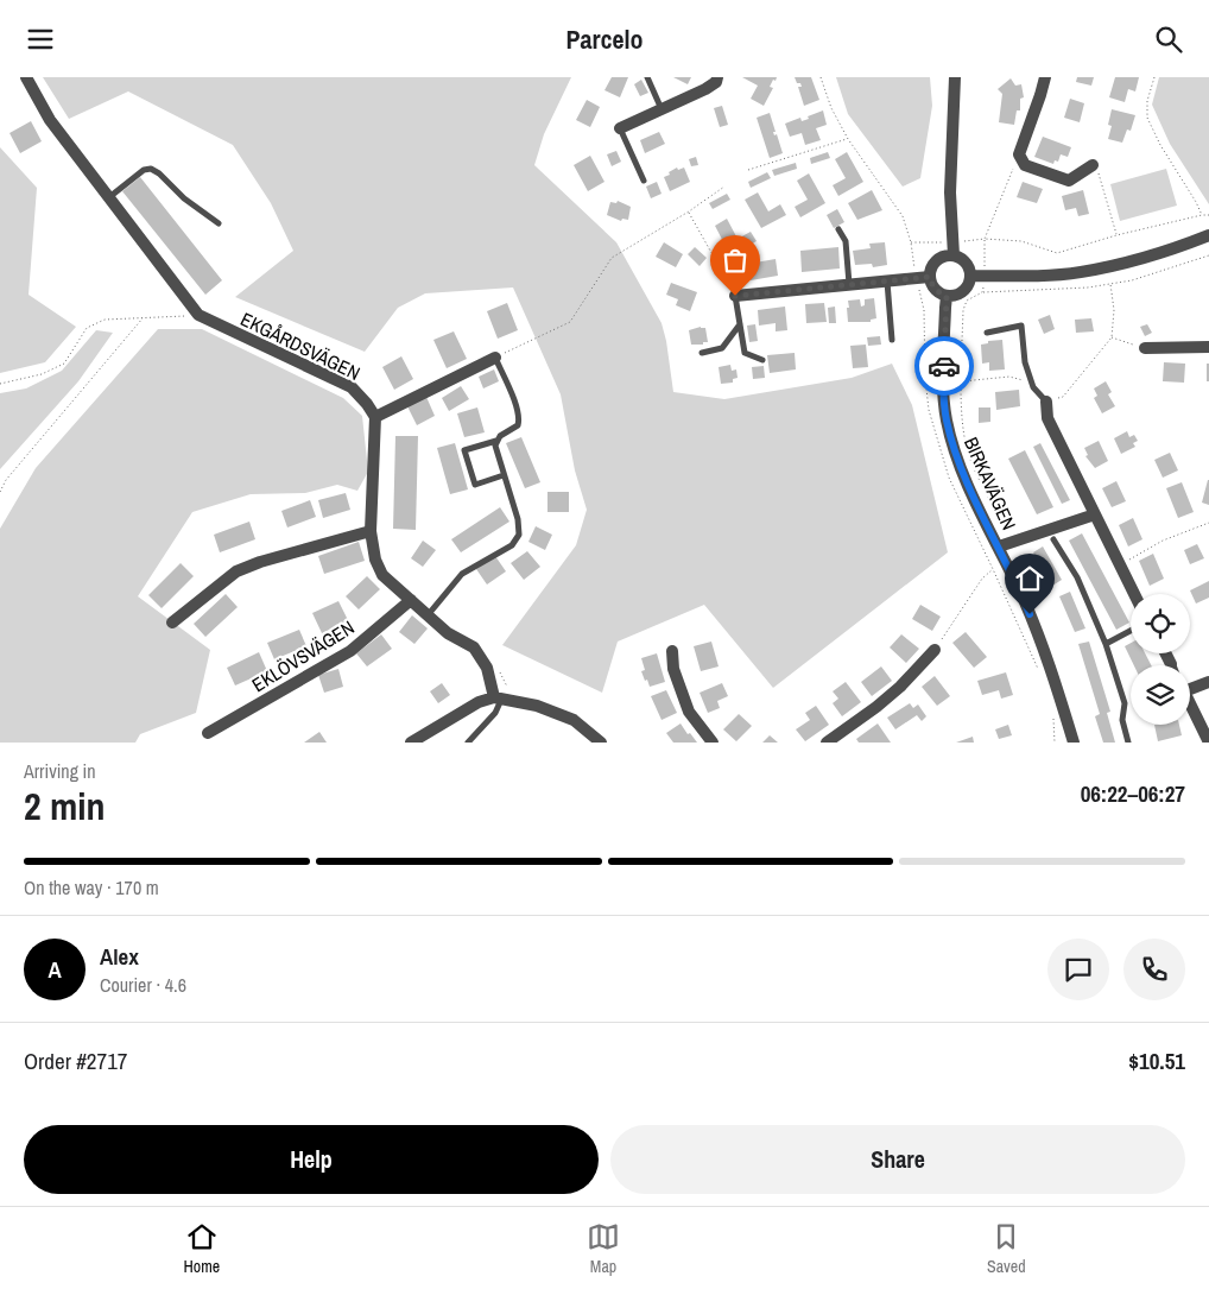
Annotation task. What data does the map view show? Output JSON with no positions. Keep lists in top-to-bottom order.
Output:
{
  "streets": {
    "street": ["EKGÅRDSVÄGEN", "BIRKAVÄGEN", "EKLÖVSVÄGEN"]
  },
  "page": {
    "header": "Parcelo",
    "heading": ["2 min", "Arriving in", "06:22–06:27"],
    "panel": [
      "Alex",
      "Courier · 4.6",
      "Order #2717",
      "$10.51"
    ],
    "bar": "On the way · 170 m",
    "round": "A",
    "buttons": ["Help", "Share"],
    "tabs": ["Home", "Map", "Saved"]
  }
}
